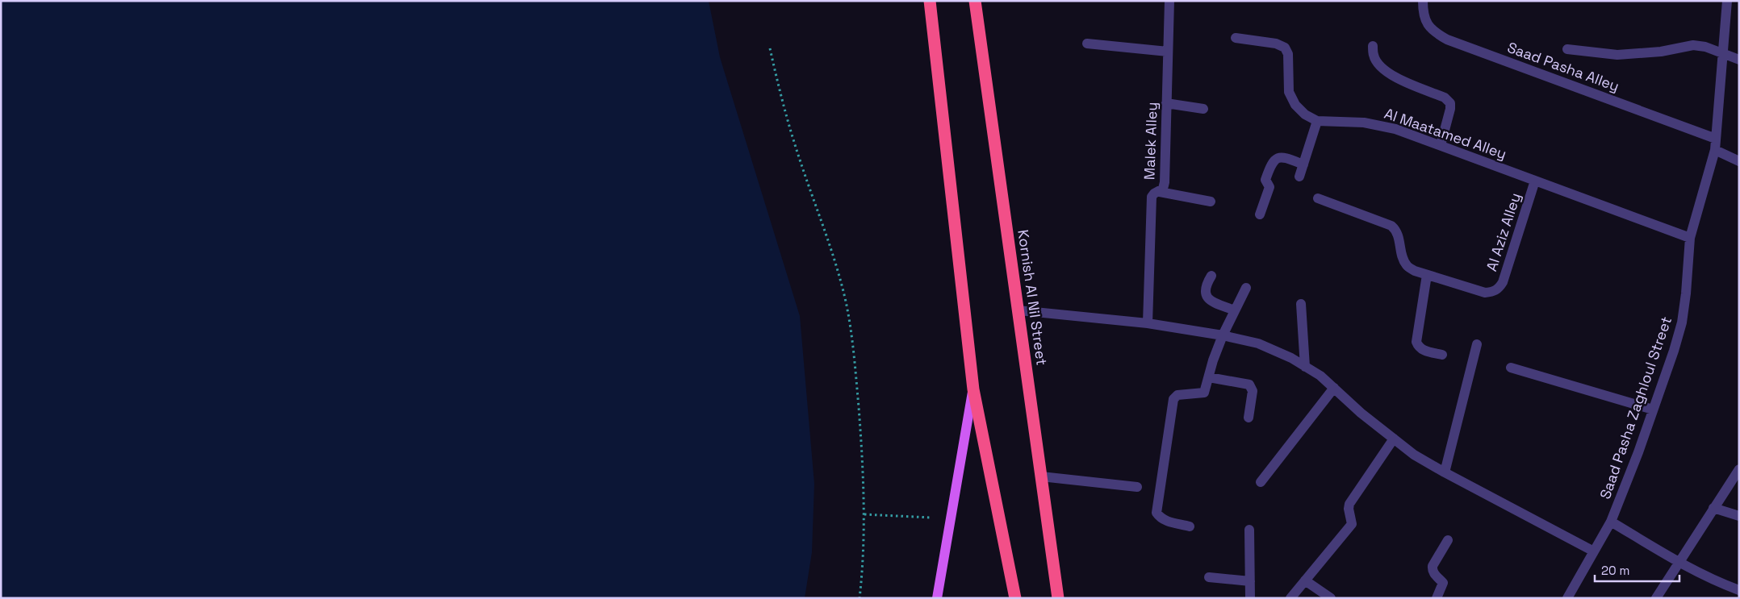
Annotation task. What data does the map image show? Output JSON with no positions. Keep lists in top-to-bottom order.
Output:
{
  "streets": {
    "highway": ["Kornish Al Nil Street"],
    "street": [
      "Saad Pasha Alley",
      "Al Maatamed Alley",
      "Malek Alley",
      "Al Aziz Alley",
      "Saad Pasha Zaghloul Street"
    ]
  },
  "crossings": [
    ["Saad Pasha Alley", "Saad Pasha Zaghloul Street"],
    ["Al Maatamed Alley", "Al Aziz Alley"],
    ["Al Maatamed Alley", "Saad Pasha Zaghloul Street"]
  ],
  "scale_bar": "20 m"
}
